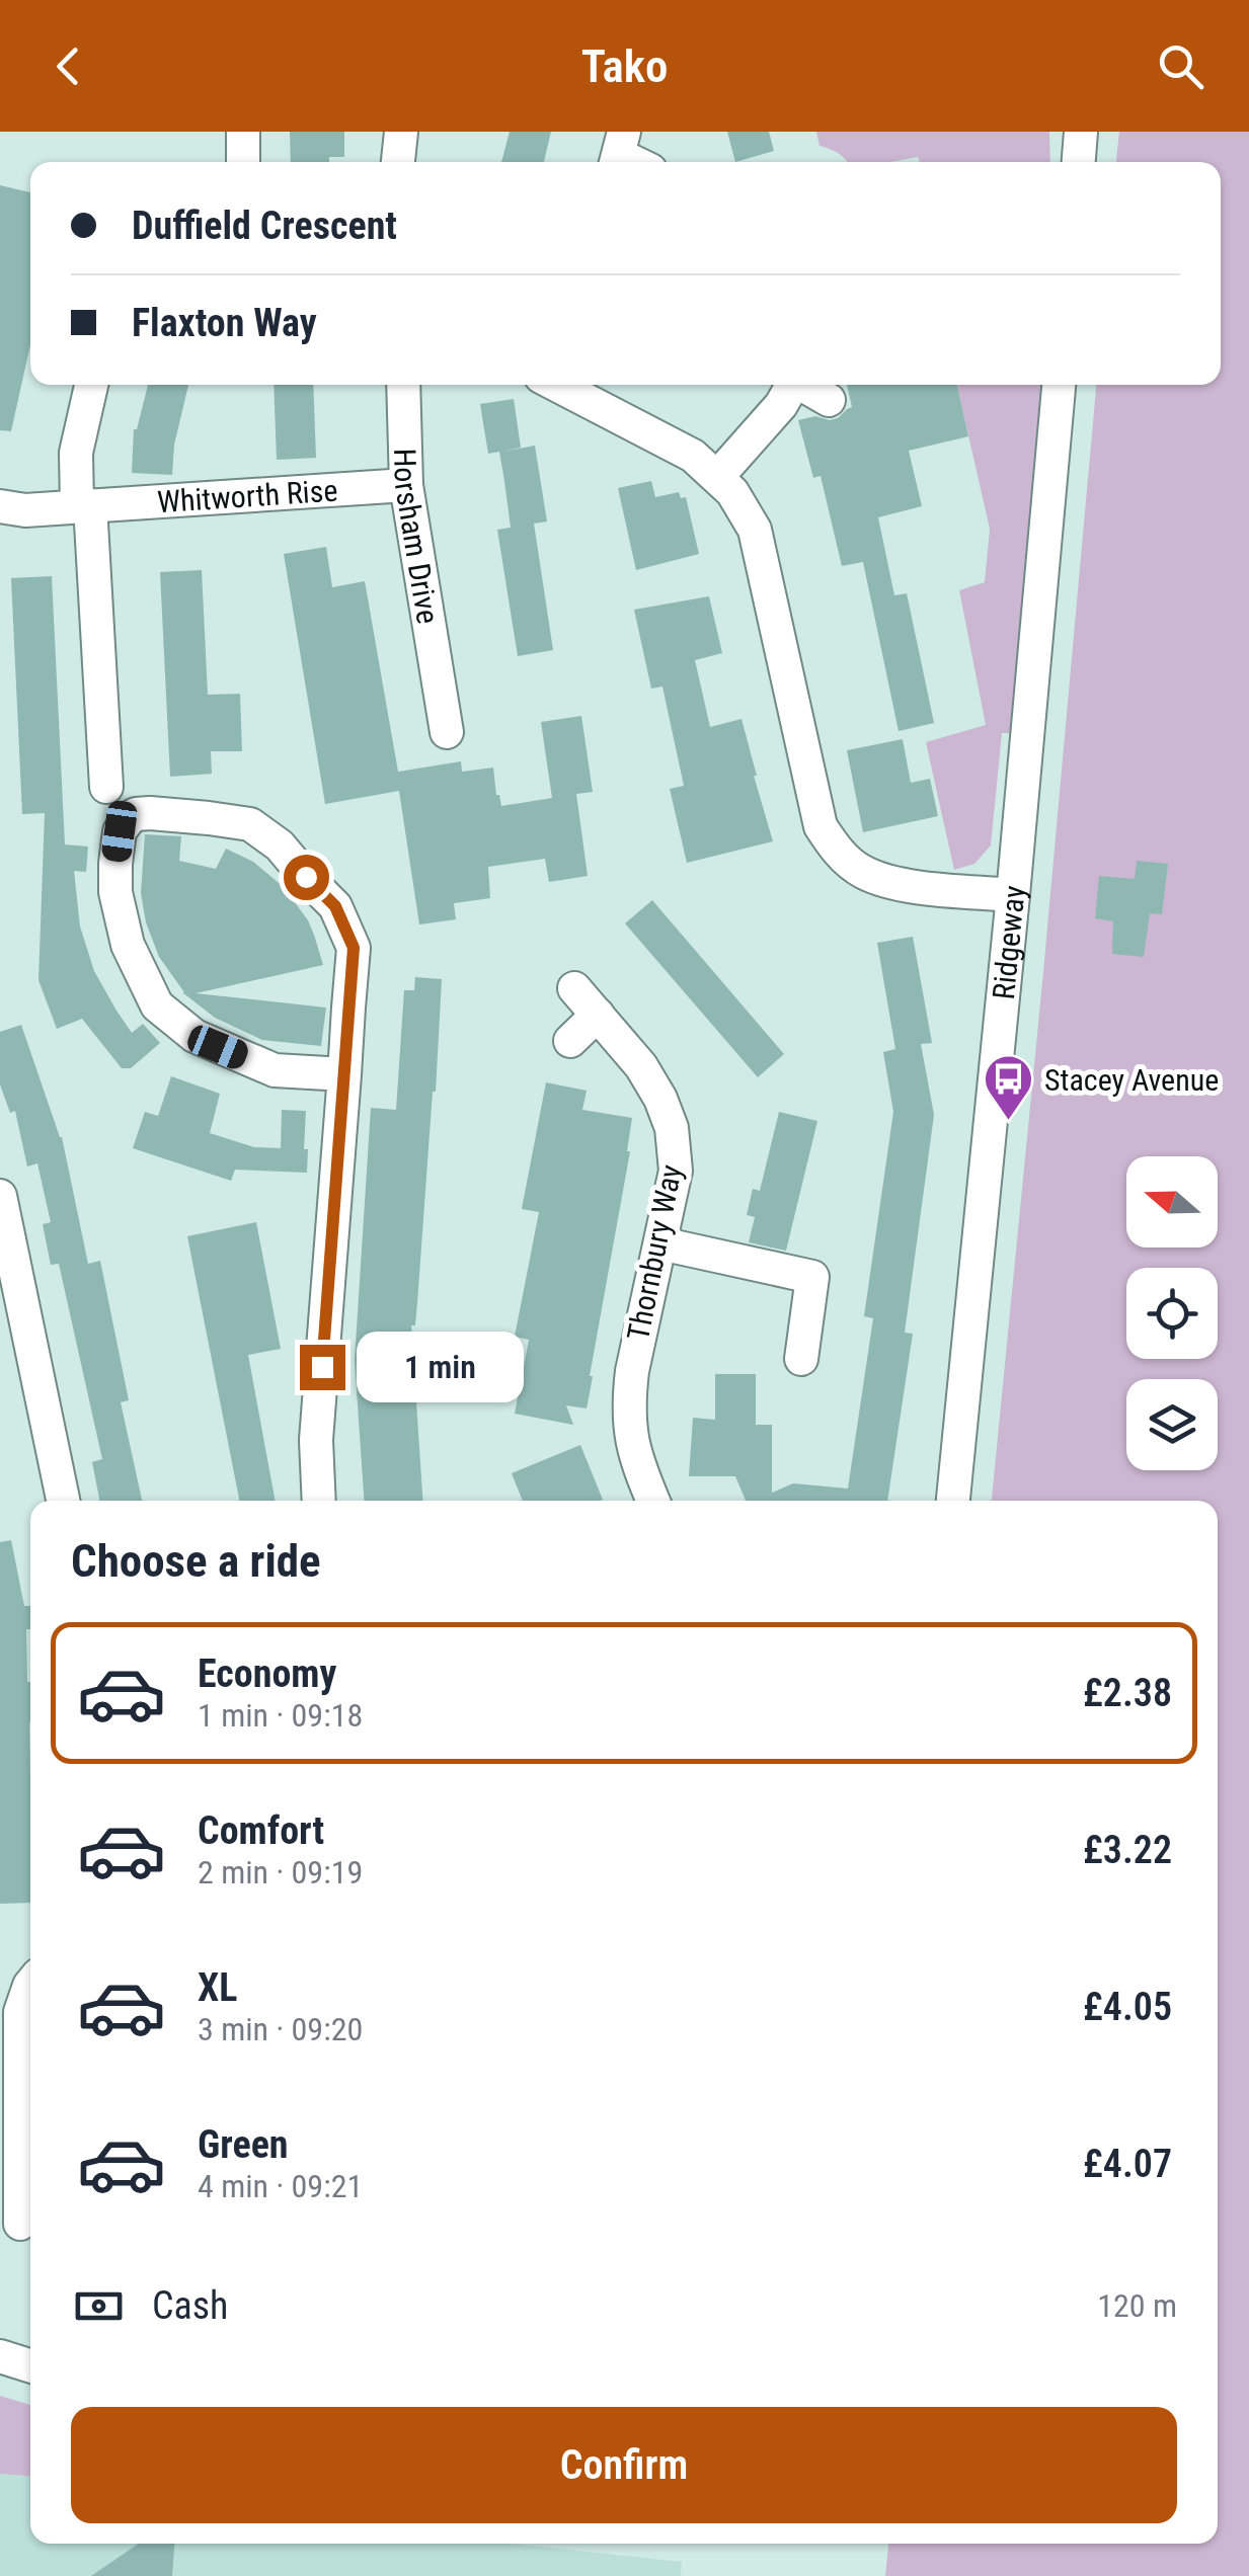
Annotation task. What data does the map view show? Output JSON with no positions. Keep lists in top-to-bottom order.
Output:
{
  "streets": {
    "street": [
      "Whitworth Rise",
      "Horsham Drive",
      "Ridgeway",
      "Thornbury Way"
    ]
  },
  "crossings": [
    ["Whitworth Rise", "Horsham Drive"]
  ],
  "places": {
    "bus stop": ["Stacey Avenue"]
  },
  "north": "left",
  "page": {
    "header": "Tako",
    "banner": ["Duffield Crescent", "Flaxton Way"],
    "bubble": "1 min",
    "heading": "Choose a ride",
    "list": [
      {
        "name": "Economy",
        "note": "1 min · 09:18",
        "value": "£2.38"
      },
      {
        "name": "Comfort",
        "note": "2 min · 09:19",
        "value": "£3.22"
      },
      {
        "name": "XL",
        "note": "3 min · 09:20",
        "value": "£4.05"
      },
      {
        "name": "Green",
        "note": "4 min · 09:21",
        "value": "£4.07"
      }
    ],
    "pay": ["Cash", "120 m"],
    "buttons": "Confirm"
  }
}
